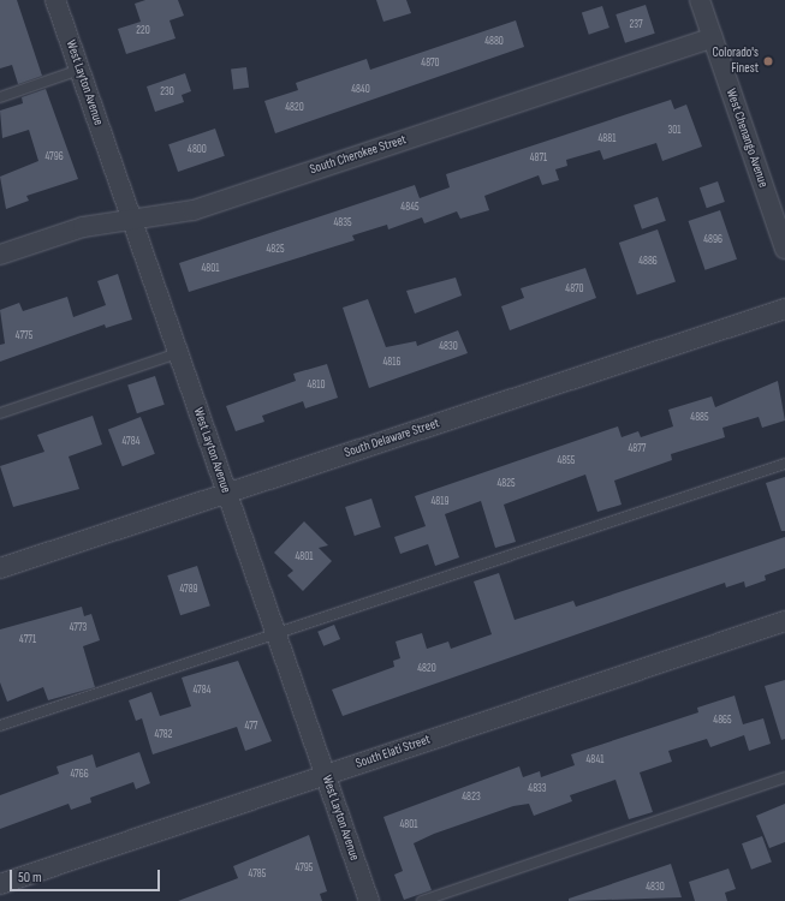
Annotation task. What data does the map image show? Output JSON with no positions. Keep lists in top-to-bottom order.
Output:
{
  "streets": {
    "street": [
      "West Layton Avenue",
      "West Chenango Avenue",
      "South Cherokee Street",
      "South Delaware Street",
      "South Elati Street"
    ]
  },
  "crossings": [
    ["West Layton Avenue", "South Cherokee Street"],
    ["West Layton Avenue", "South Delaware Street"],
    ["West Layton Avenue", "South Elati Street"],
    ["West Chenango Avenue", "South Cherokee Street"]
  ],
  "places": ["Colorado's Finest"],
  "house_numbers": [
    "237",
    "220",
    "4880",
    "4870",
    "4840",
    "230",
    "4820",
    "301",
    "4881",
    "4800",
    "4796",
    "4871",
    "4845",
    "4835",
    "4896",
    "4825",
    "4886",
    "4801",
    "4870",
    "4775",
    "4830",
    "4816",
    "4810",
    "4885",
    "4784",
    "4877",
    "4855",
    "4825",
    "4819",
    "4801",
    "4789",
    "4773",
    "4771",
    "4820",
    "4784",
    "4865",
    "477",
    "4782",
    "4841",
    "4766",
    "4833",
    "4823",
    "4801",
    "4795",
    "4785",
    "4830"
  ],
  "scale_bar": "50 m"
}
